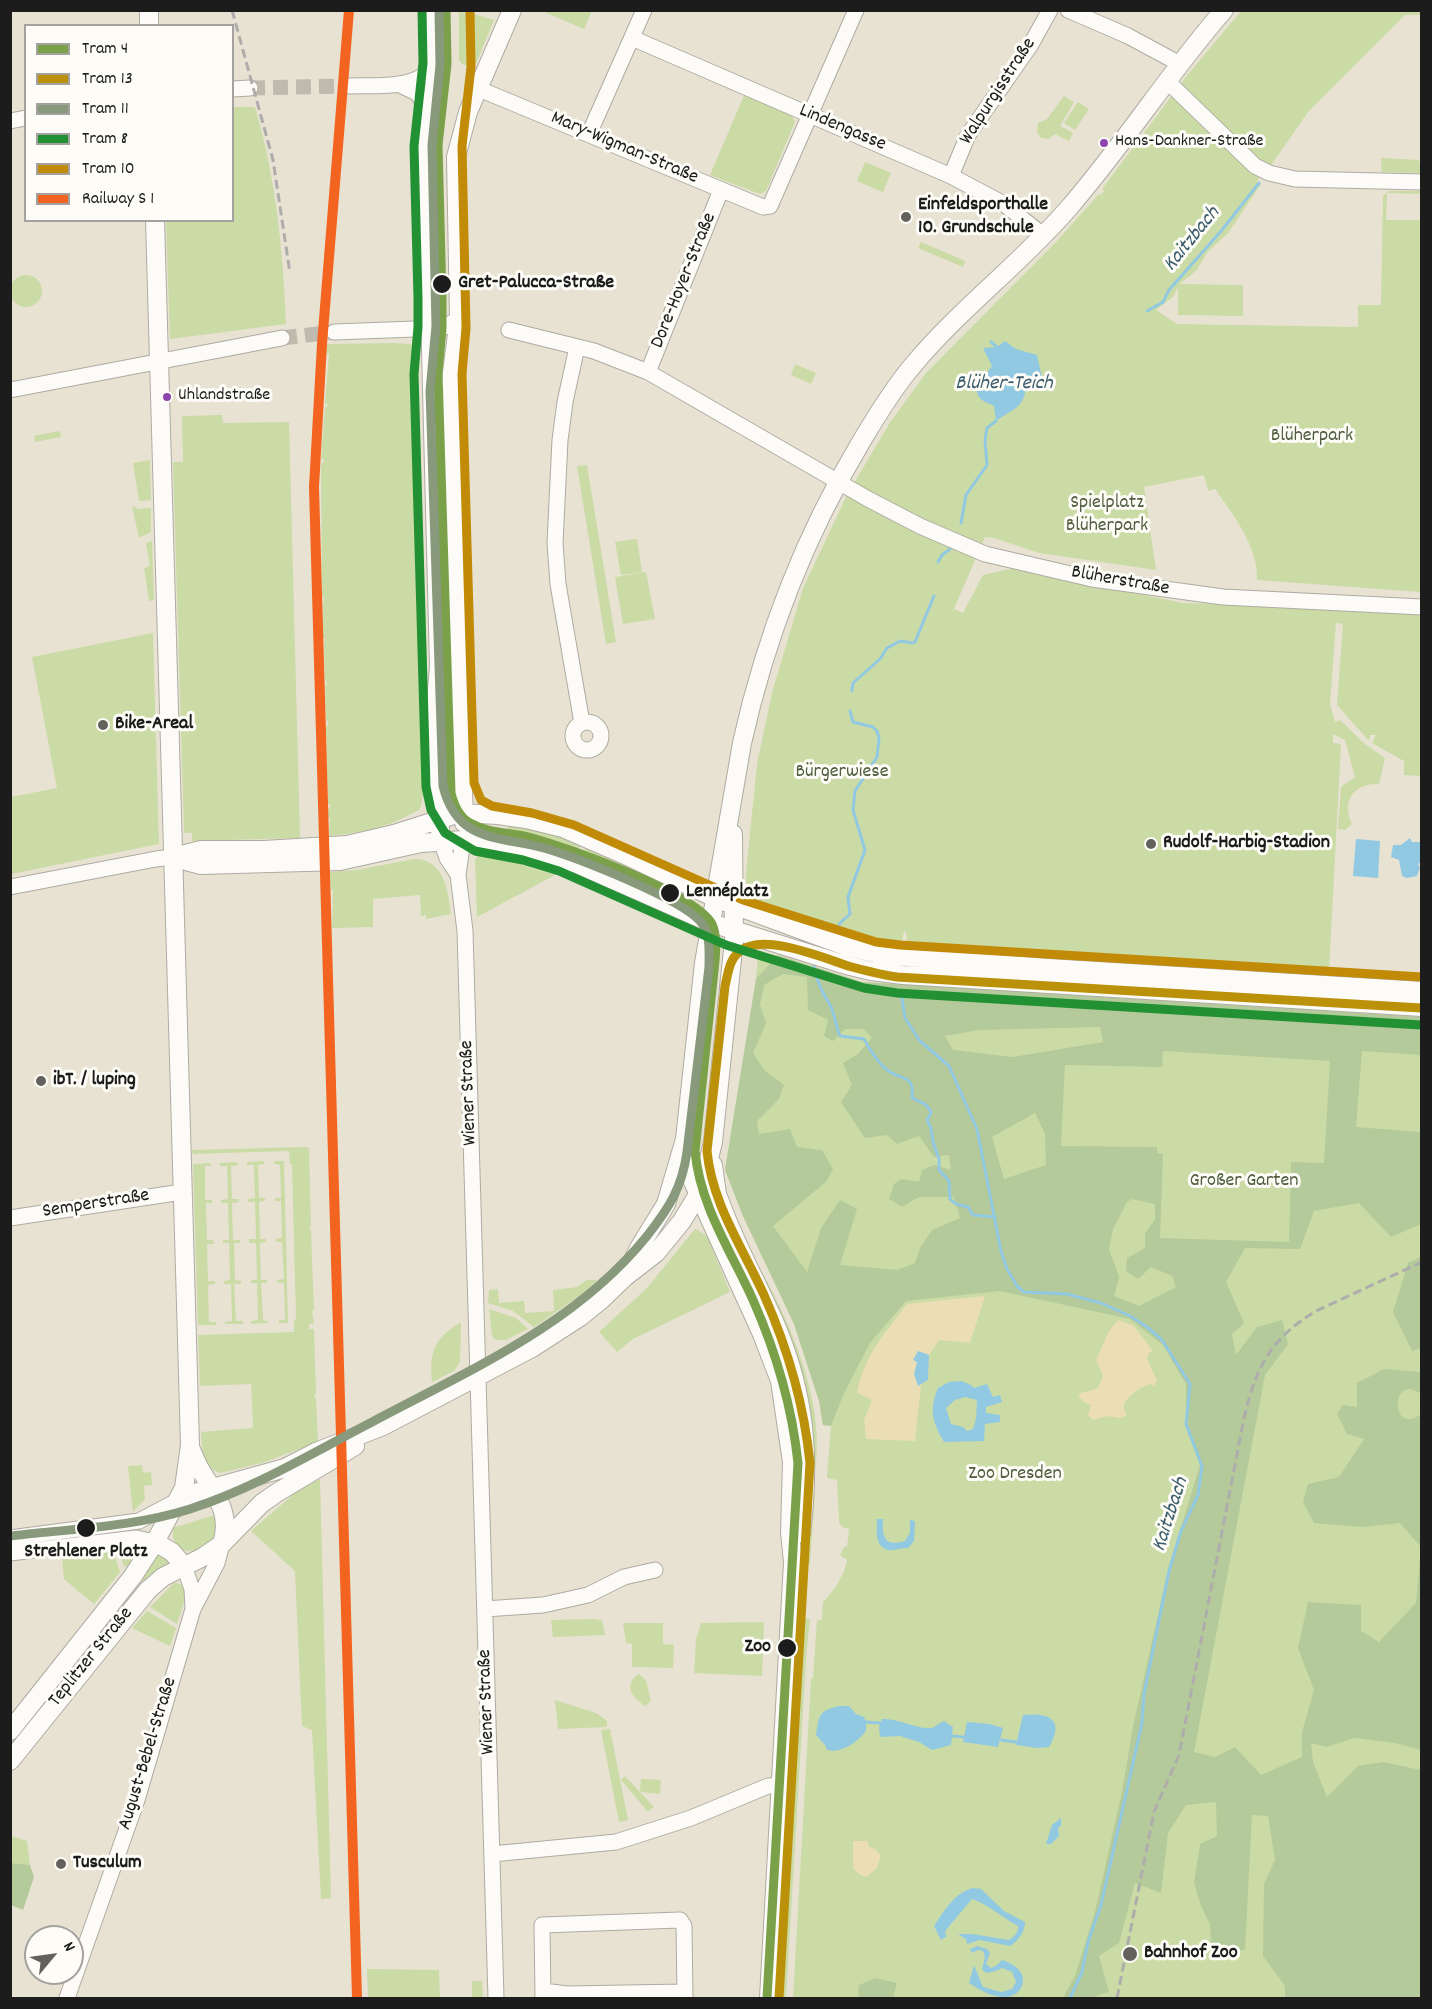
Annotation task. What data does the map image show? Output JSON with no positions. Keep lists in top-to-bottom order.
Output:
{
  "streets": {
    "main road": ["Wiener Straße", "Teplitzer Straße"],
    "street": [
      "Walpurgisstraße",
      "Lindengasse",
      "Mary-Wigman-Straße",
      "Dore-Hoyer-Straße",
      "Blüherstraße",
      "Semperstraße",
      "August-Bebel-Straße"
    ]
  },
  "crossings": [
    ["Walpurgisstraße", "Lindengasse"],
    ["Lindengasse", "Mary-Wigman-Straße"],
    ["Mary-Wigman-Straße", "Dore-Hoyer-Straße"],
    ["Mary-Wigman-Straße", "Wiener Straße"],
    ["Teplitzer Straße", "August-Bebel-Straße"]
  ],
  "water": ["Kaitzbach", "Blüher-Teich"],
  "parks": [
    "Blüherpark",
    "Spielplatz Blüherpark",
    "Bürgerwiese",
    "Großer Garten",
    "Zoo Dresden"
  ],
  "places": [
    "Hans-Dankner-Straße",
    "Einfeldsporthalle 10. Grundschule",
    "Gret-Palucca-Straße",
    "Uhlandstraße",
    "Bike-Areal",
    "Rudolf-Harbig-Stadion",
    "Lennéplatz",
    "ibT. / luping",
    "Strehlener Platz",
    "Zoo",
    "Tusculum",
    "Bahnhof Zoo"
  ],
  "lines": [
    "tram line 4",
    "tram line 11",
    "tram line 8",
    "tram line 10",
    "tram line 13"
  ],
  "legend": [
    "Tram 4",
    "Tram 13",
    "Tram 11",
    "Tram 8",
    "Tram 10",
    "Railway S 1"
  ],
  "north": "top right"
}
